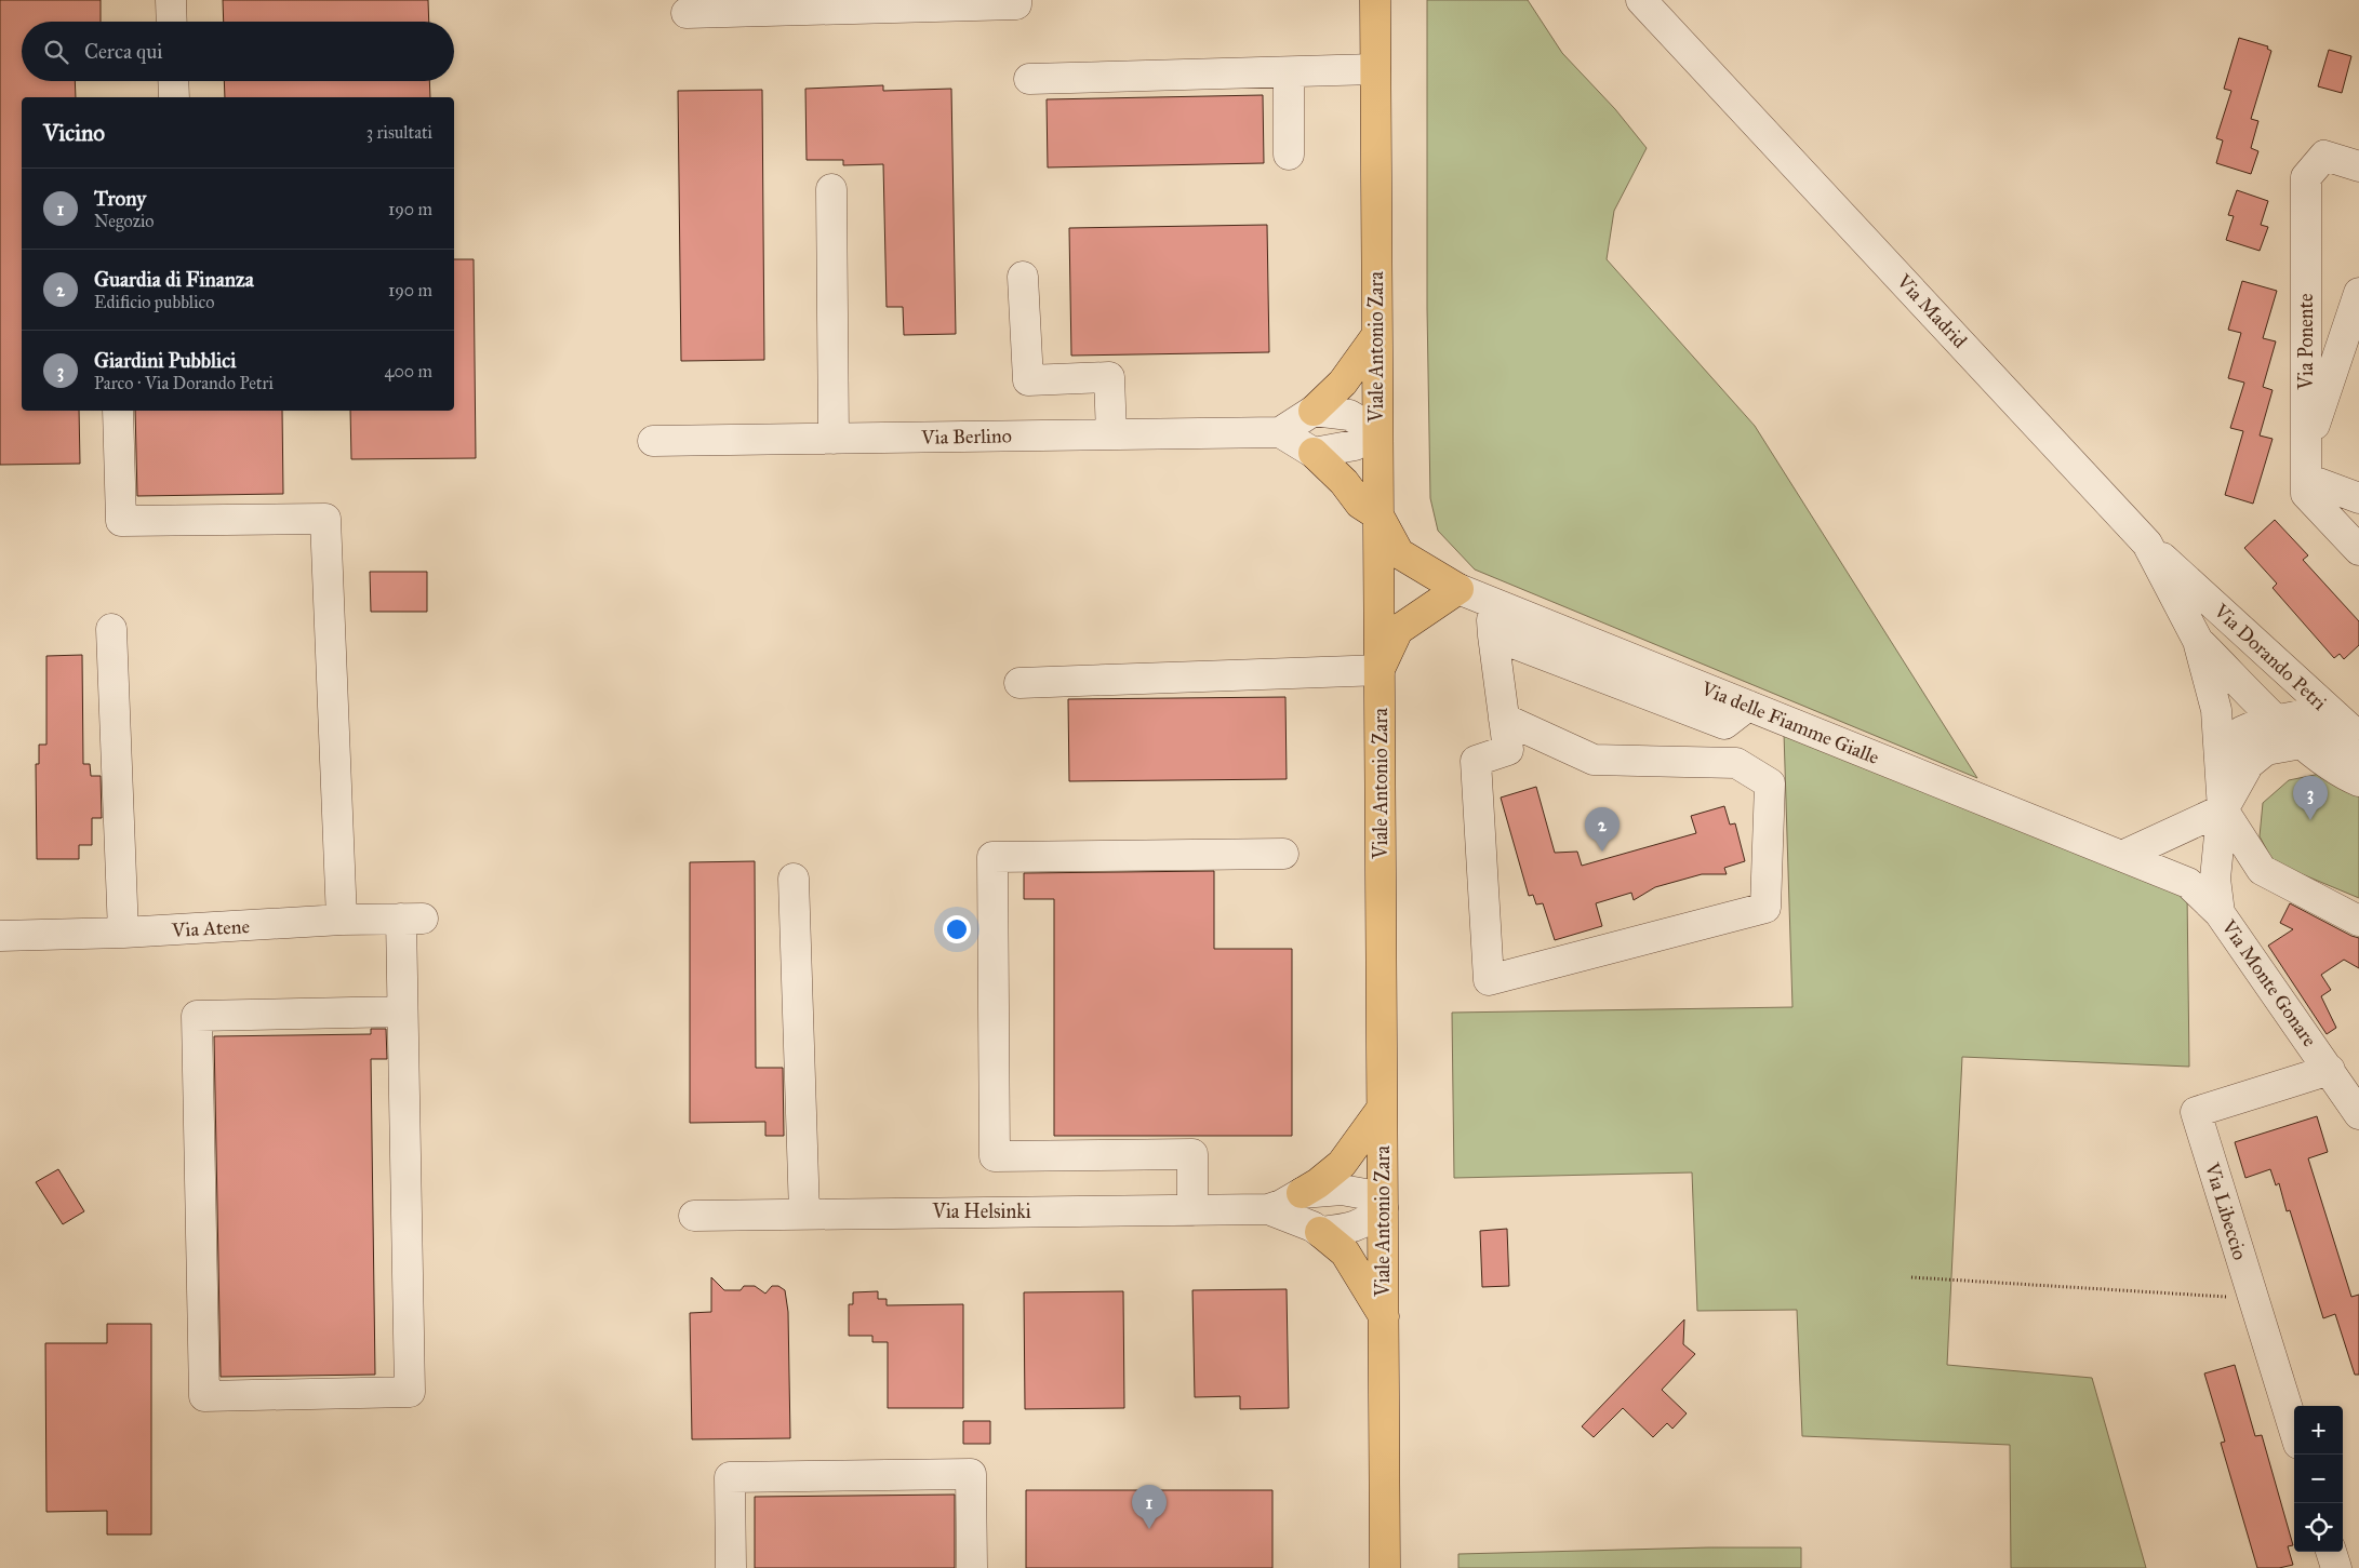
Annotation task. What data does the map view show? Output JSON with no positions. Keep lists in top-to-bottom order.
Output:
{
  "streets": {
    "main road": ["Viale Antonio Zara"],
    "street": [
      "Via Madrid",
      "Via Ponente",
      "Via Berlino",
      "Via Dorando Petri",
      "Via delle Fiamme Gialle",
      "Via Atene",
      "Via Monte Gonare",
      "Via Helsinki",
      "Via Libeccio"
    ]
  },
  "crossings": [
    ["Via Madrid", "Via Dorando Petri"],
    ["Viale Antonio Zara", "Via Helsinki"],
    ["Via delle Fiamme Gialle", "Via Monte Gonare"],
    ["Via Monte Gonare", "Via Libeccio"]
  ],
  "page": {
    "search": "Cerca qui",
    "heading": ["Vicino", "3 risultati"],
    "list": [
      {
        "mark": "1",
        "name": "Trony",
        "note": "Negozio",
        "value": "190 m"
      },
      {
        "mark": "2",
        "name": "Guardia di Finanza",
        "note": "Edificio pubblico",
        "value": "190 m"
      },
      {
        "mark": "3",
        "name": "Giardini Pubblici",
        "note": "Parco · Via Dorando Petri",
        "value": "400 m"
      }
    ],
    "pins": ["3", "2", "1"],
    "map_buttons": ["+", "−"]
  }
}
